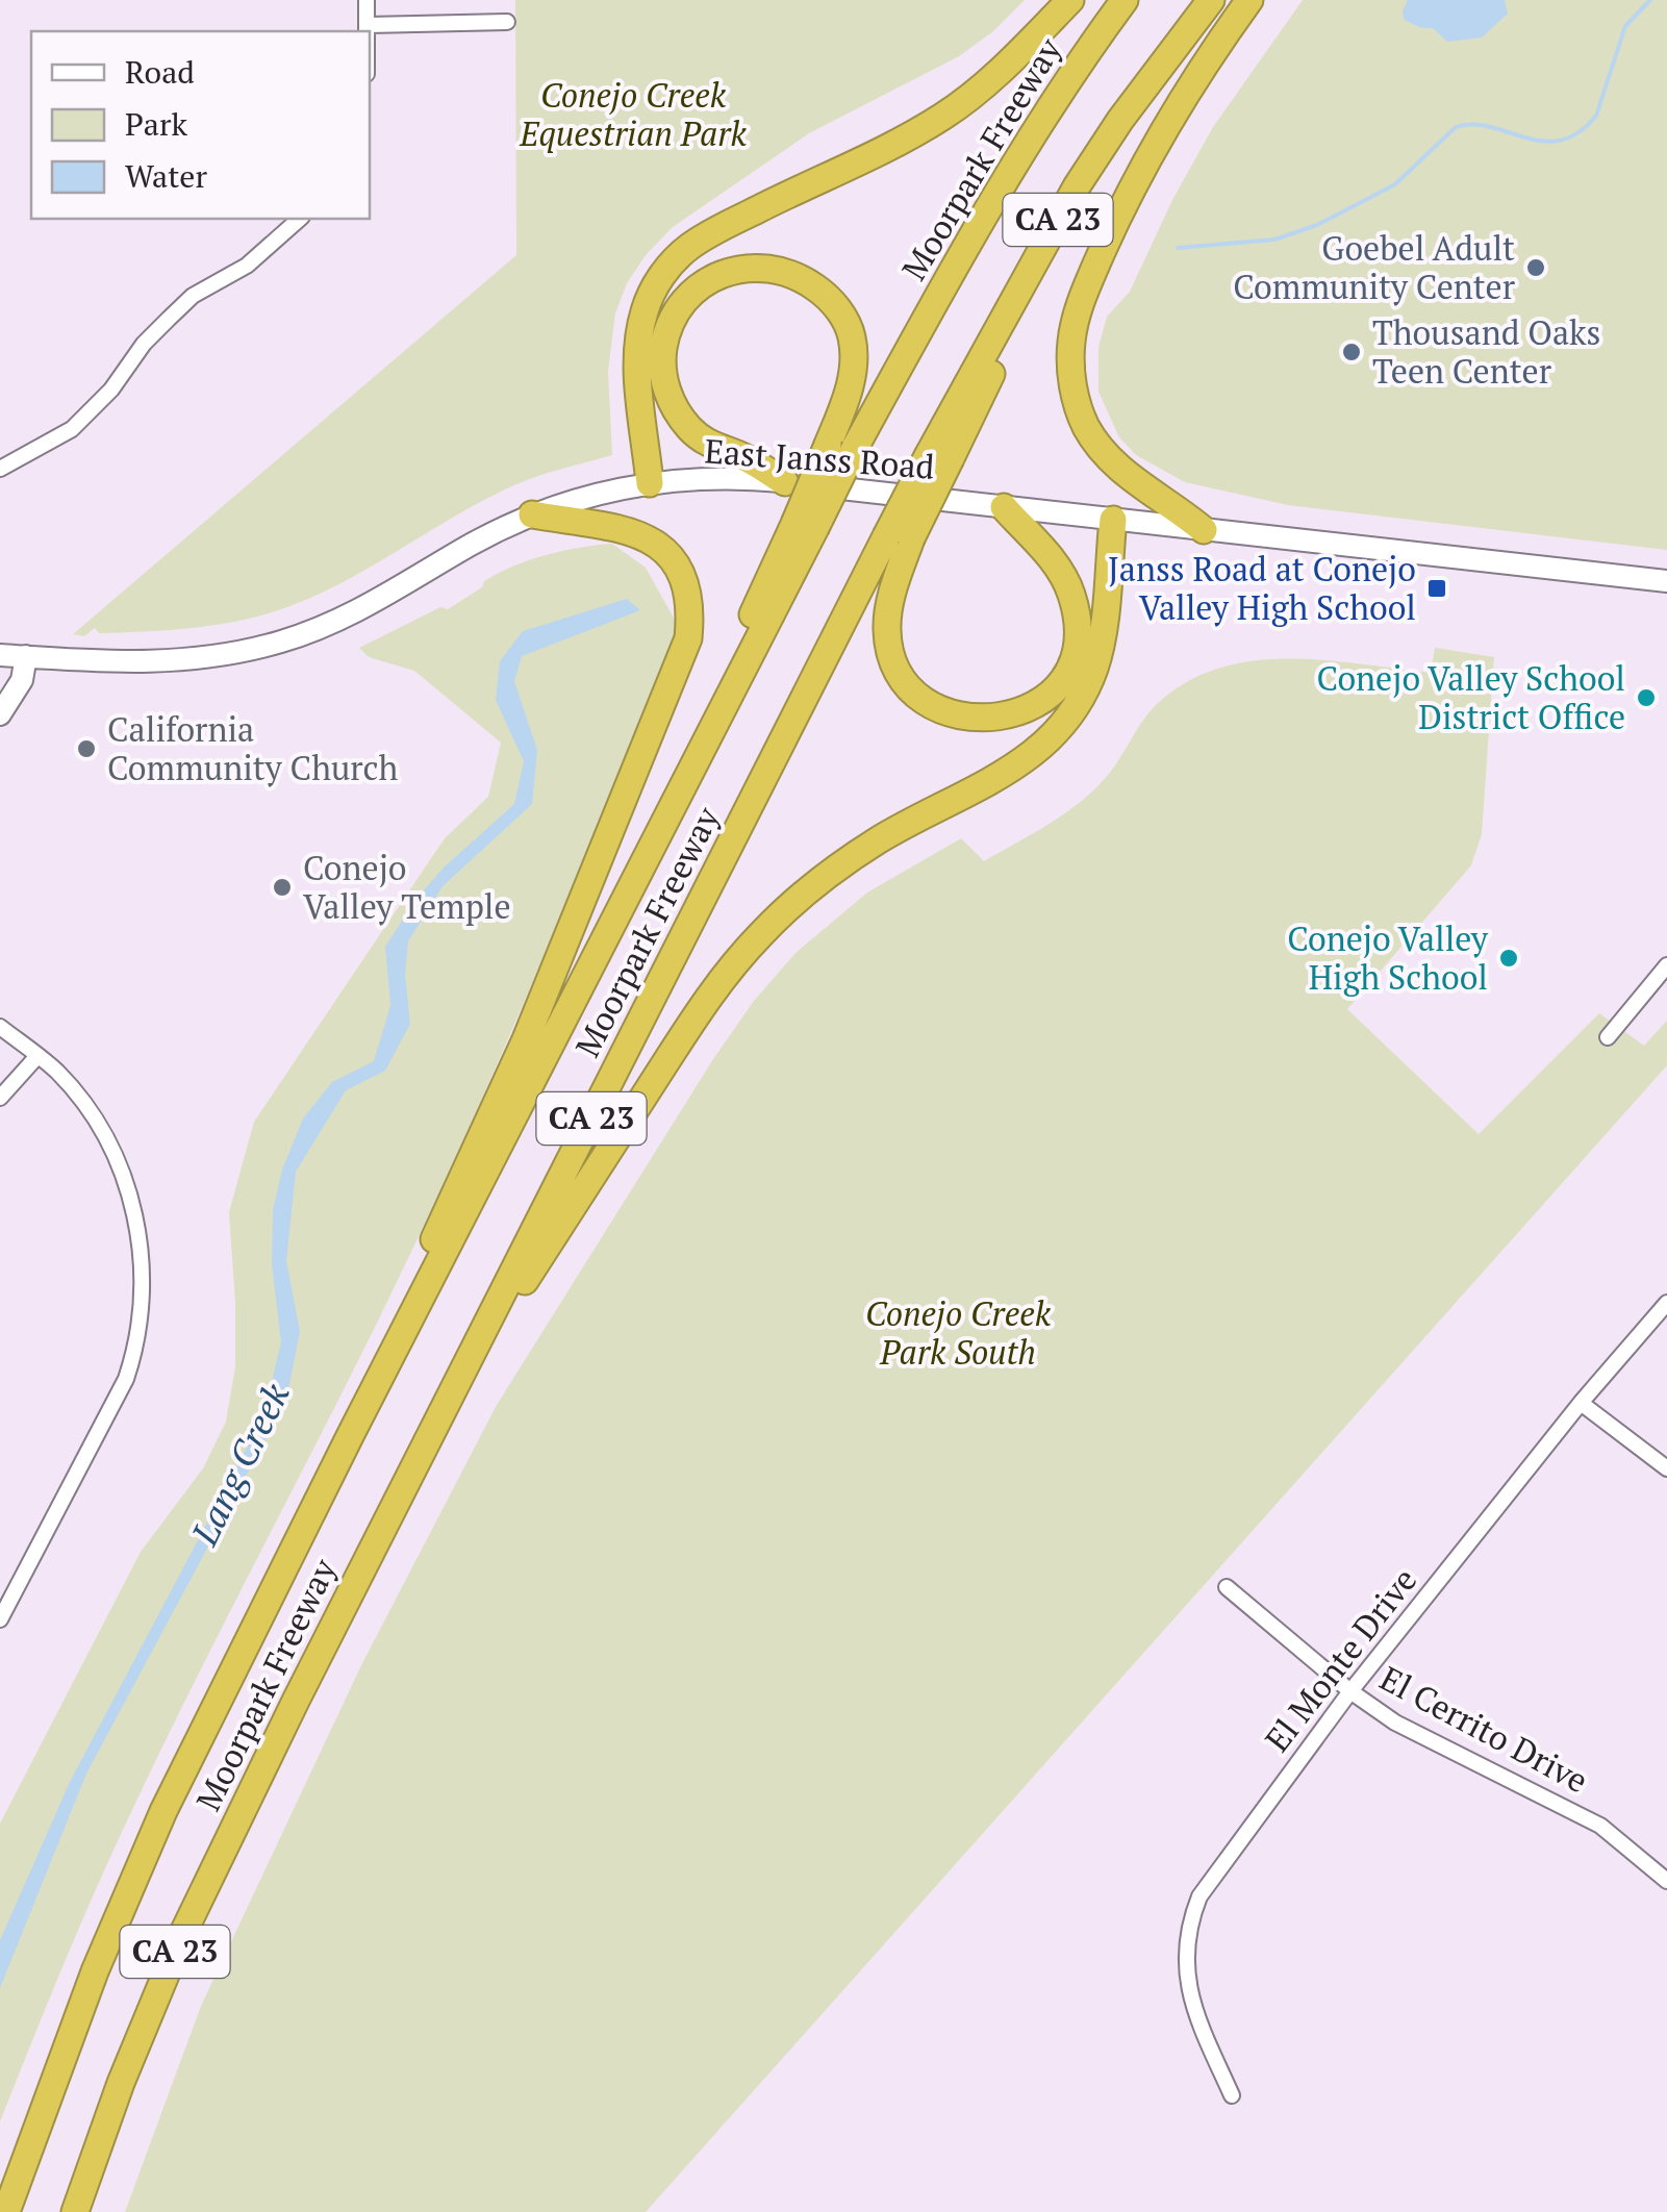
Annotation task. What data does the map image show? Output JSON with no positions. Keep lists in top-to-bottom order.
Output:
{
  "streets": {
    "highway": ["Moorpark Freeway", "CA 23"],
    "main road": ["East Janss Road"],
    "street": ["El Monte Drive", "El Cerrito Drive"]
  },
  "crossings": [
    ["El Monte Drive", "El Cerrito Drive"]
  ],
  "water": ["Lang Creek"],
  "parks": ["Conejo Creek Equestrian Park", "Conejo Creek Park South"],
  "places": {
    "other": [
      "Goebel Adult Community Center",
      "Thousand Oaks Teen Center",
      "Conejo Valley School District Office",
      "California Community Church",
      "Conejo Valley Temple",
      "Conejo Valley High School"
    ],
    "transit": ["Janss Road at Conejo Valley High School"]
  },
  "legend": ["Road", "Park", "Water"]
}
